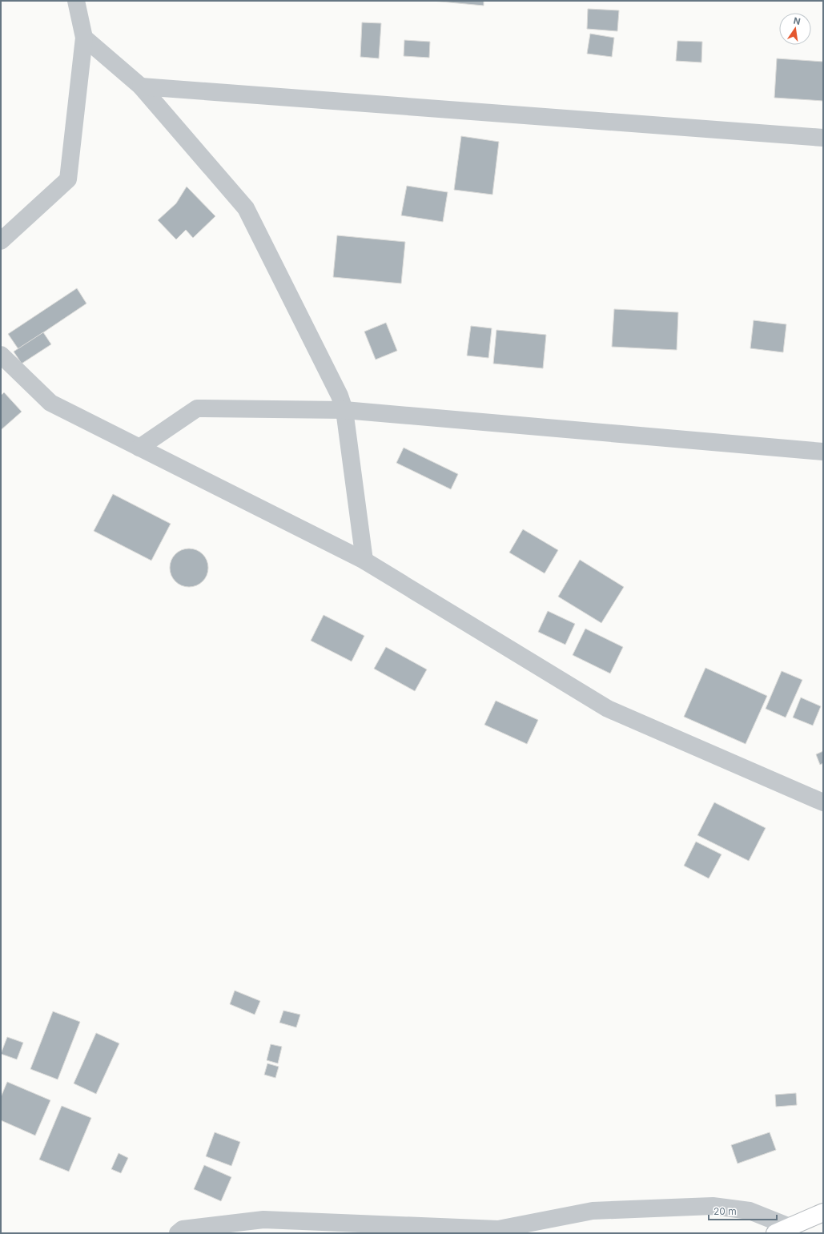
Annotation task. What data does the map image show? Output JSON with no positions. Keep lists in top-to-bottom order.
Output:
{
  "scale_bar": "20 m",
  "north": "top"
}
